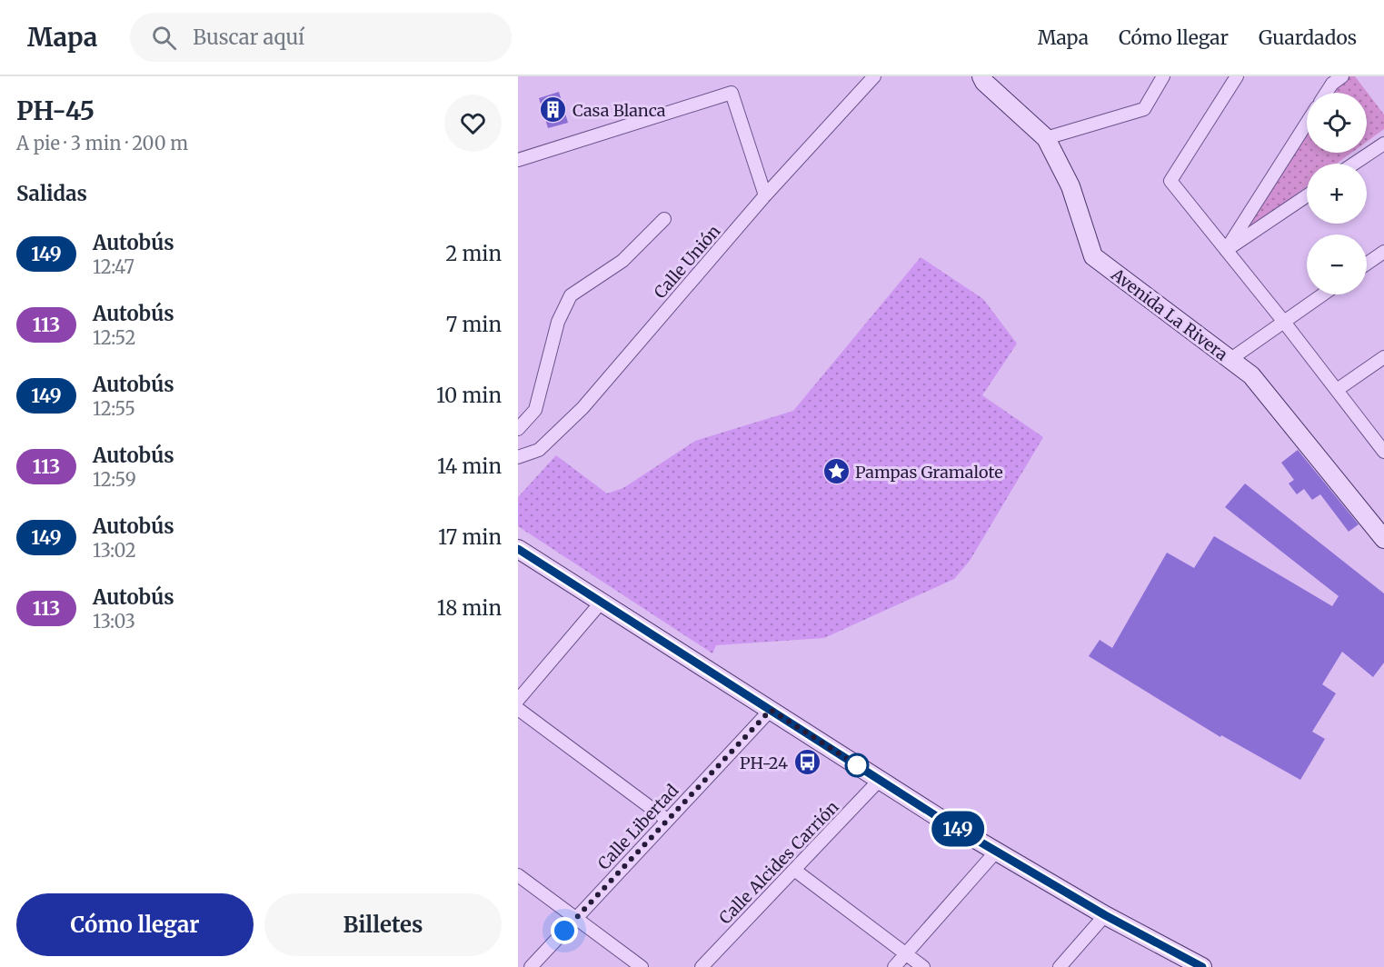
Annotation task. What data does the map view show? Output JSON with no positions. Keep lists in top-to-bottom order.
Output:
{
  "streets": {
    "street": [
      "Calle Unión",
      "Avenida La Rivera",
      "Calle Libertad",
      "Calle Alcides Carrión"
    ]
  },
  "places": {
    "building": ["Casa Blanca"],
    "place": ["Pampas Gramalote"],
    "bus stop": ["PH-24"]
  },
  "lines": ["bus line 149"],
  "page": {
    "header": "Mapa",
    "search": "Buscar aquí",
    "nav": ["Mapa", "Cómo llegar", "Guardados"],
    "heading": [
      ["PH-45", "A pie · 3 min · 200 m"],
      "Salidas"
    ],
    "on_map": "149",
    "map_buttons": ["+", "−"],
    "list": [
      {
        "mark": "149",
        "name": "Autobús",
        "note": "12:47",
        "value": "2 min"
      },
      {
        "mark": "113",
        "name": "Autobús",
        "note": "12:52",
        "value": "7 min"
      },
      {
        "mark": "149",
        "name": "Autobús",
        "note": "12:55",
        "value": "10 min"
      },
      {
        "mark": "113",
        "name": "Autobús",
        "note": "12:59",
        "value": "14 min"
      },
      {
        "mark": "149",
        "name": "Autobús",
        "note": "13:02",
        "value": "17 min"
      },
      {
        "mark": "113",
        "name": "Autobús",
        "note": "13:03",
        "value": "18 min"
      }
    ],
    "buttons": ["Cómo llegar", "Billetes"]
  }
}
